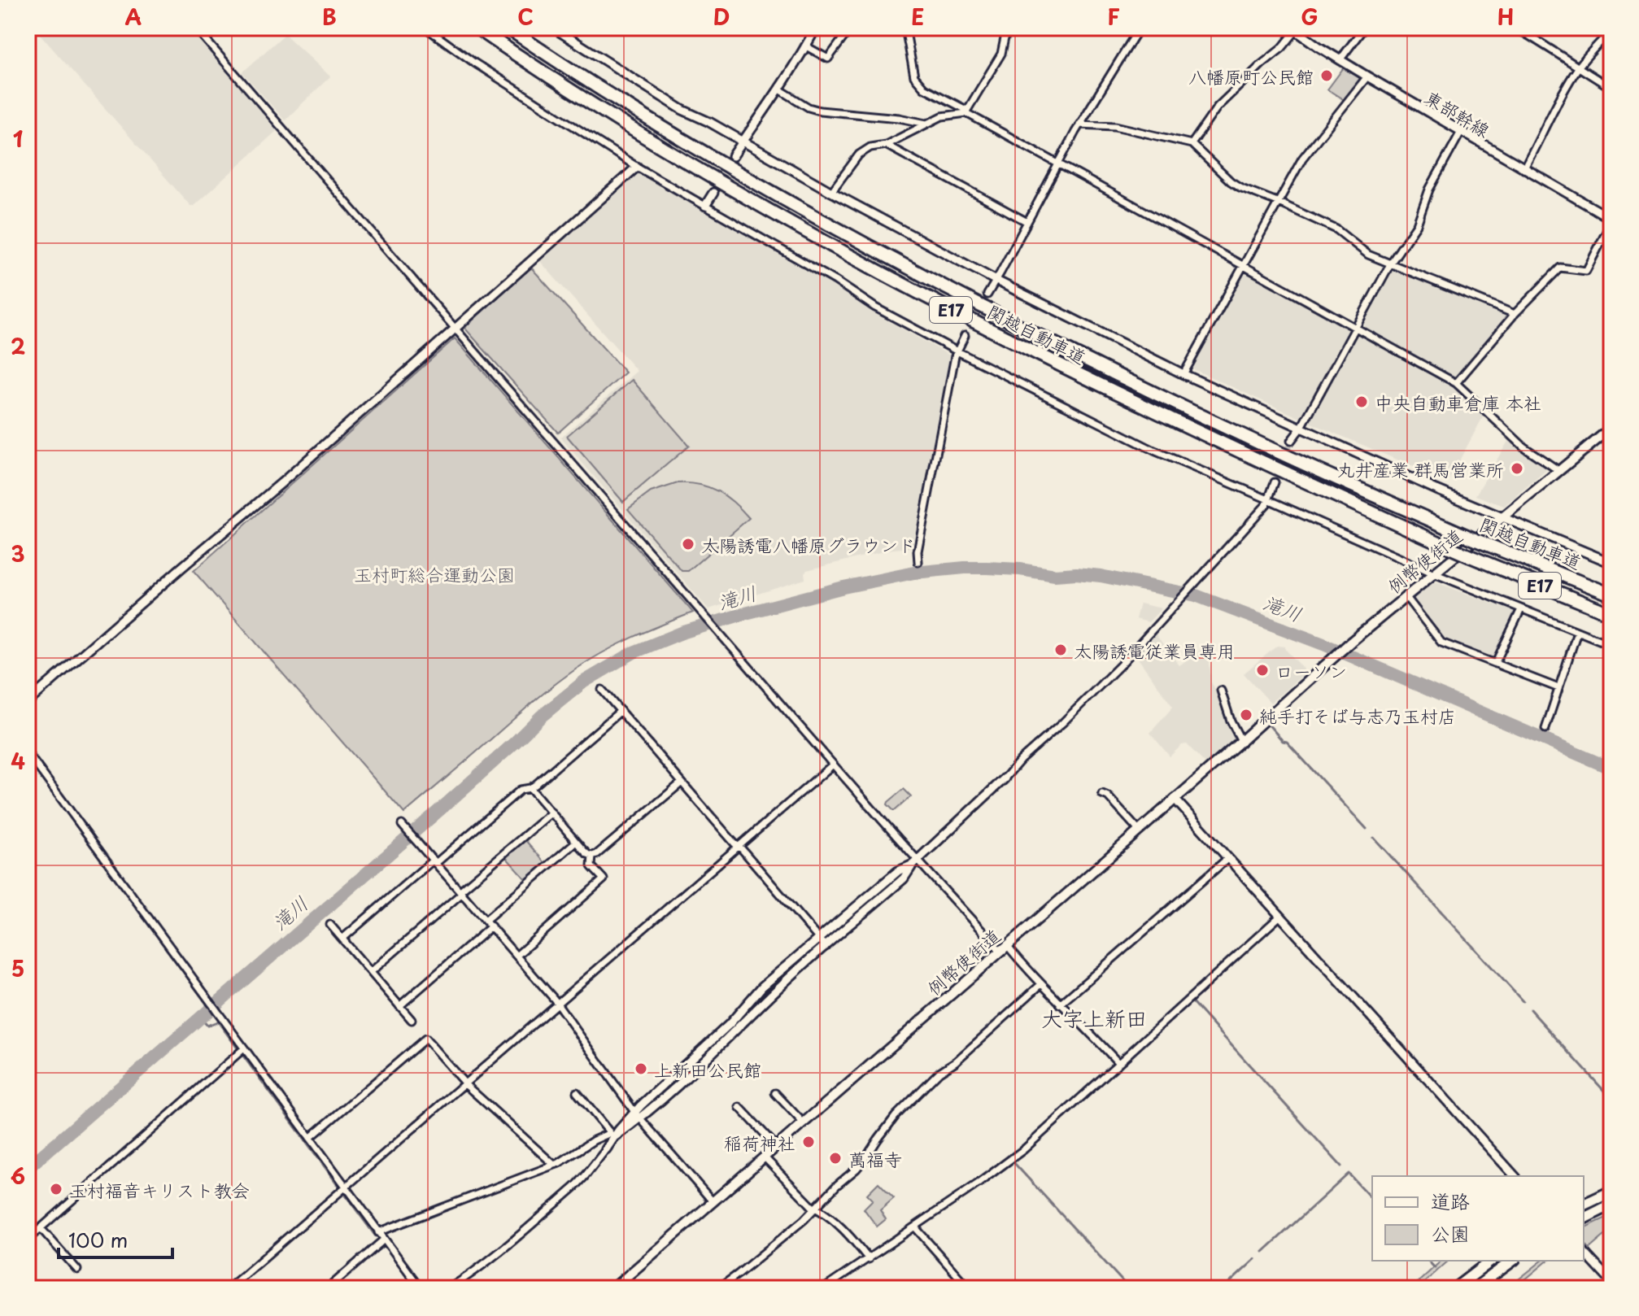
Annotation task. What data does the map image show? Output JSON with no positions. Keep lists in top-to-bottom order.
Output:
{
  "streets": {
    "highway": ["E17", "関越自動車道"],
    "main road": ["例幣使街道"],
    "street": ["東部幹線"]
  },
  "districts": ["大字上新田"],
  "water": ["滝川"],
  "parks": ["玉村町総合運動公園"],
  "places": [
    "八幡原町公民館",
    "中央自動車倉庫 本社",
    "丸井産業 群馬営業所",
    "太陽誘電八幡原グラウンド",
    "太陽誘電従業員専用",
    "ローソン",
    "純手打そば与志乃玉村店",
    "上新田公民館",
    "稲荷神社",
    "萬福寺",
    "玉村福音キリスト教会"
  ],
  "legend": ["道路", "公園"],
  "scale_bar": "100 m",
  "grid": {
    "columns": [
      "A",
      "B",
      "C",
      "D",
      "E",
      "F",
      "G",
      "H"
    ],
    "rows": [
      "1",
      "2",
      "3",
      "4",
      "5",
      "6"
    ]
  }
}
